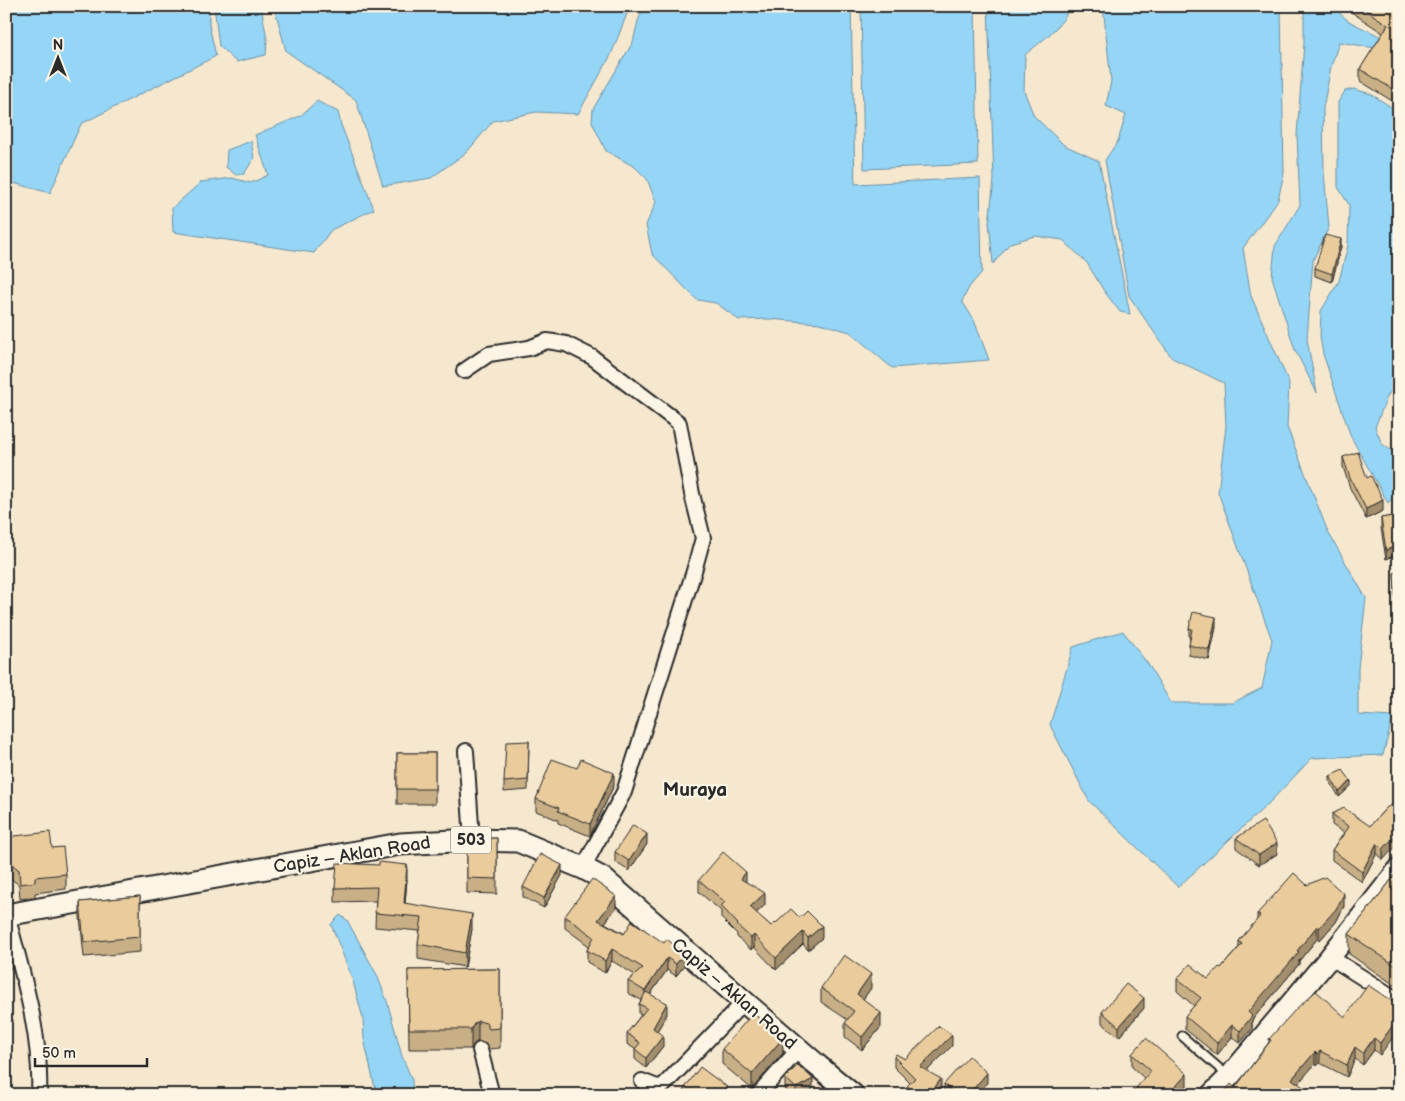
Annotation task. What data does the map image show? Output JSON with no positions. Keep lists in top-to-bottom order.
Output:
{
  "streets": {
    "main road": ["503", "Capiz – Aklan Road"]
  },
  "districts": ["Muraya"],
  "scale_bar": "50 m",
  "north": "top"
}
